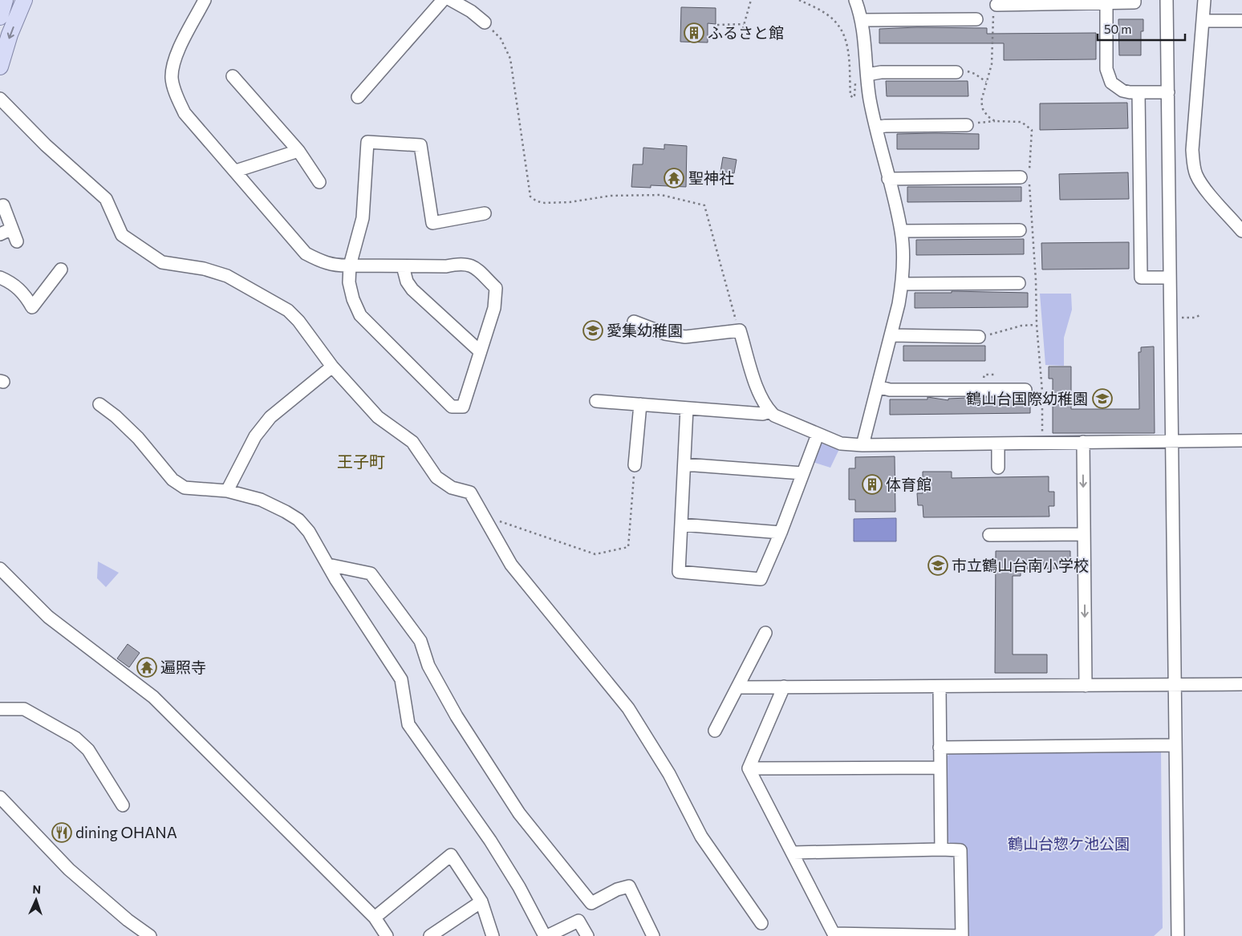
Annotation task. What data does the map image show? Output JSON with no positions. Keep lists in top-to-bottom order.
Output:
{
  "districts": ["王子町"],
  "parks": ["鶴山台惣ケ池公園"],
  "places": {
    "building": ["ふるさと館", "体育館"],
    "temple": ["聖神社", "遍照寺"],
    "school or university": ["愛集幼稚園", "鶴山台国際幼稚園", "市立鶴山台南小学校"],
    "restaurant": ["dining OHANA"]
  },
  "scale_bar": "50 m",
  "north": "top"
}
